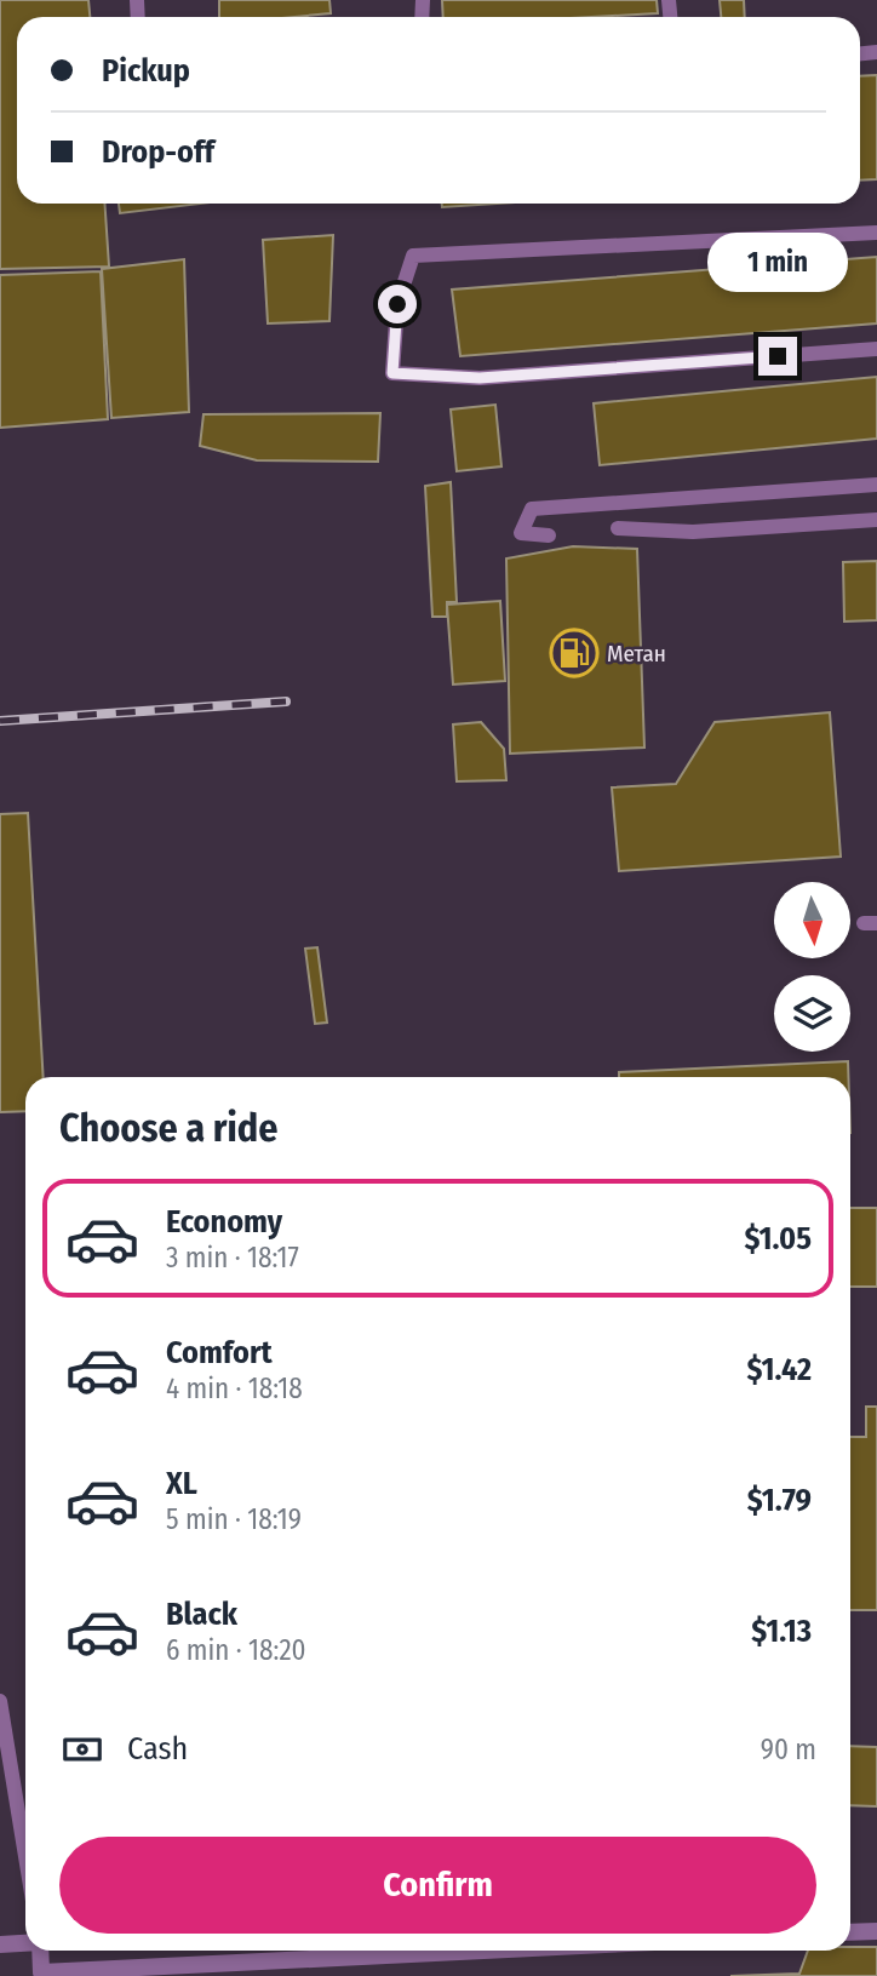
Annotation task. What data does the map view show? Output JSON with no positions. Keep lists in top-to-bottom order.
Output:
{
  "places": {
    "fuel station": ["Метан"]
  },
  "north": "bottom",
  "page": {
    "banner": ["Pickup", "Drop-off"],
    "bubble": "1 min",
    "heading": "Choose a ride",
    "list": [
      {
        "name": "Economy",
        "note": "3 min · 18:17",
        "value": "$1.05"
      },
      {
        "name": "Comfort",
        "note": "4 min · 18:18",
        "value": "$1.42"
      },
      {
        "name": "XL",
        "note": "5 min · 18:19",
        "value": "$1.79"
      },
      {
        "name": "Black",
        "note": "6 min · 18:20",
        "value": "$1.13"
      }
    ],
    "pay": ["Cash", "90 m"],
    "buttons": "Confirm"
  }
}
